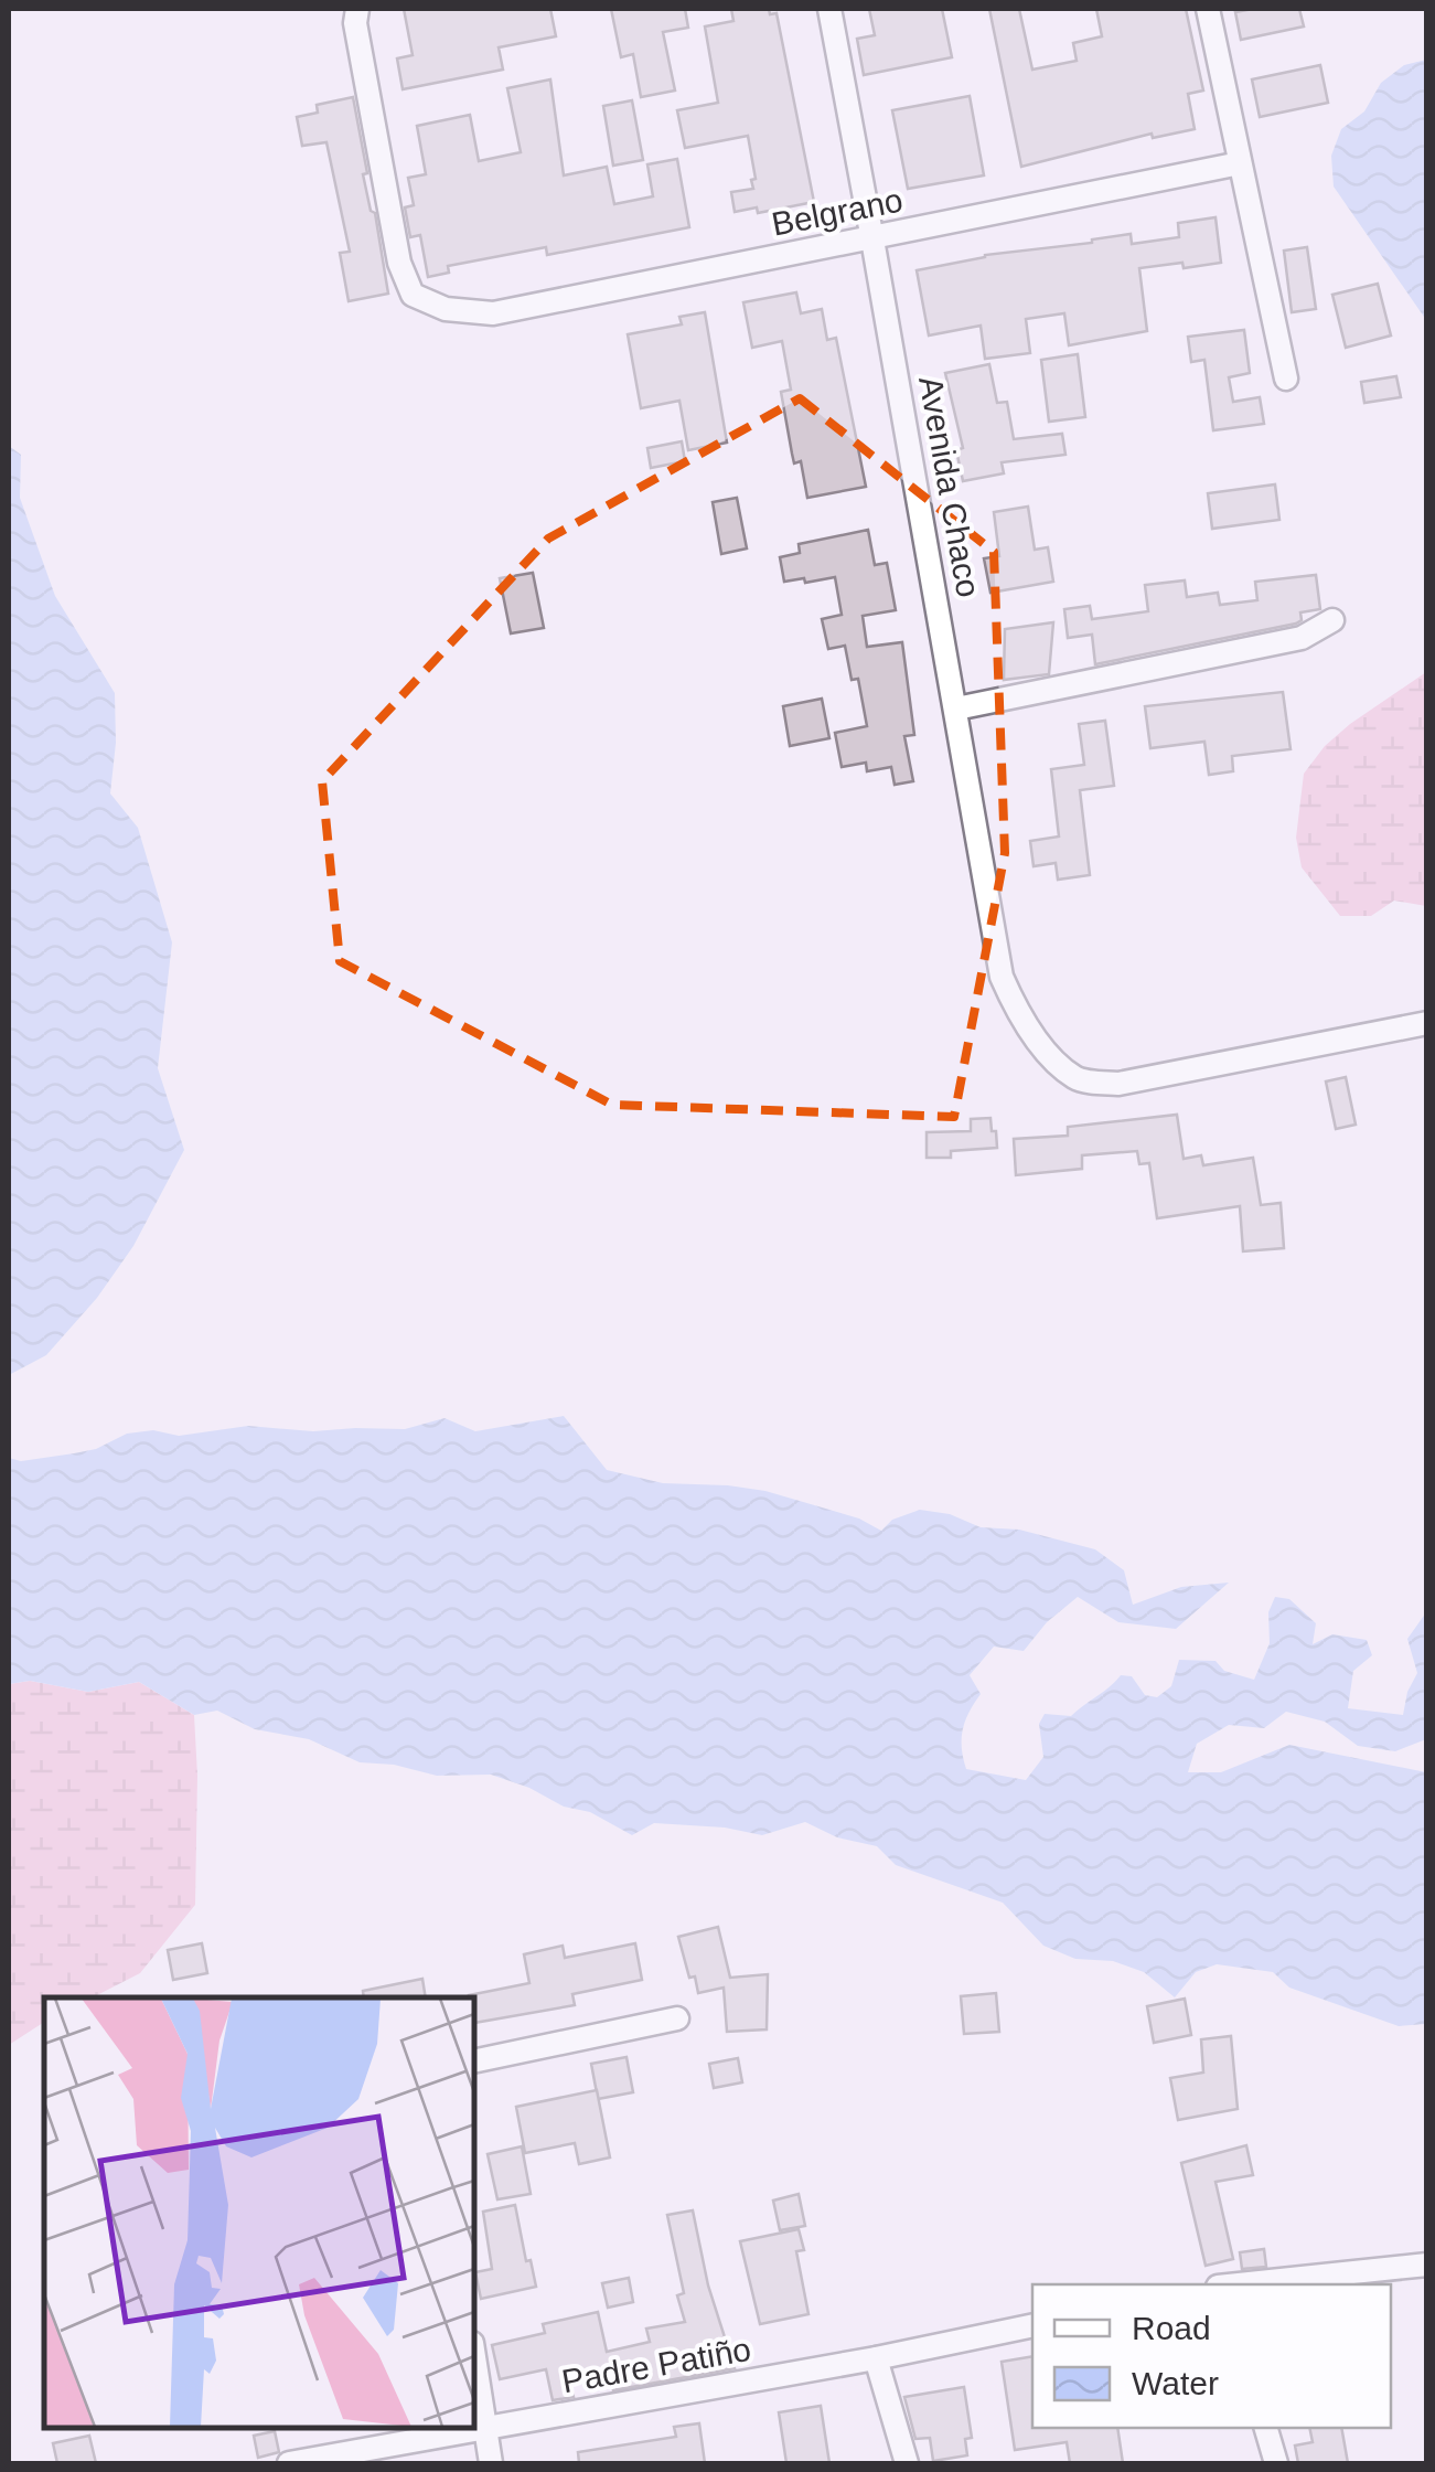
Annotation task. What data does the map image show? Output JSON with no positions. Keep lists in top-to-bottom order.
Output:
{
  "streets": {
    "street": ["Belgrano", "Avenida Chaco", "Padre Patiño"]
  },
  "crossings": [
    ["Belgrano", "Avenida Chaco"]
  ],
  "legend": ["Road", "Water"]
}
